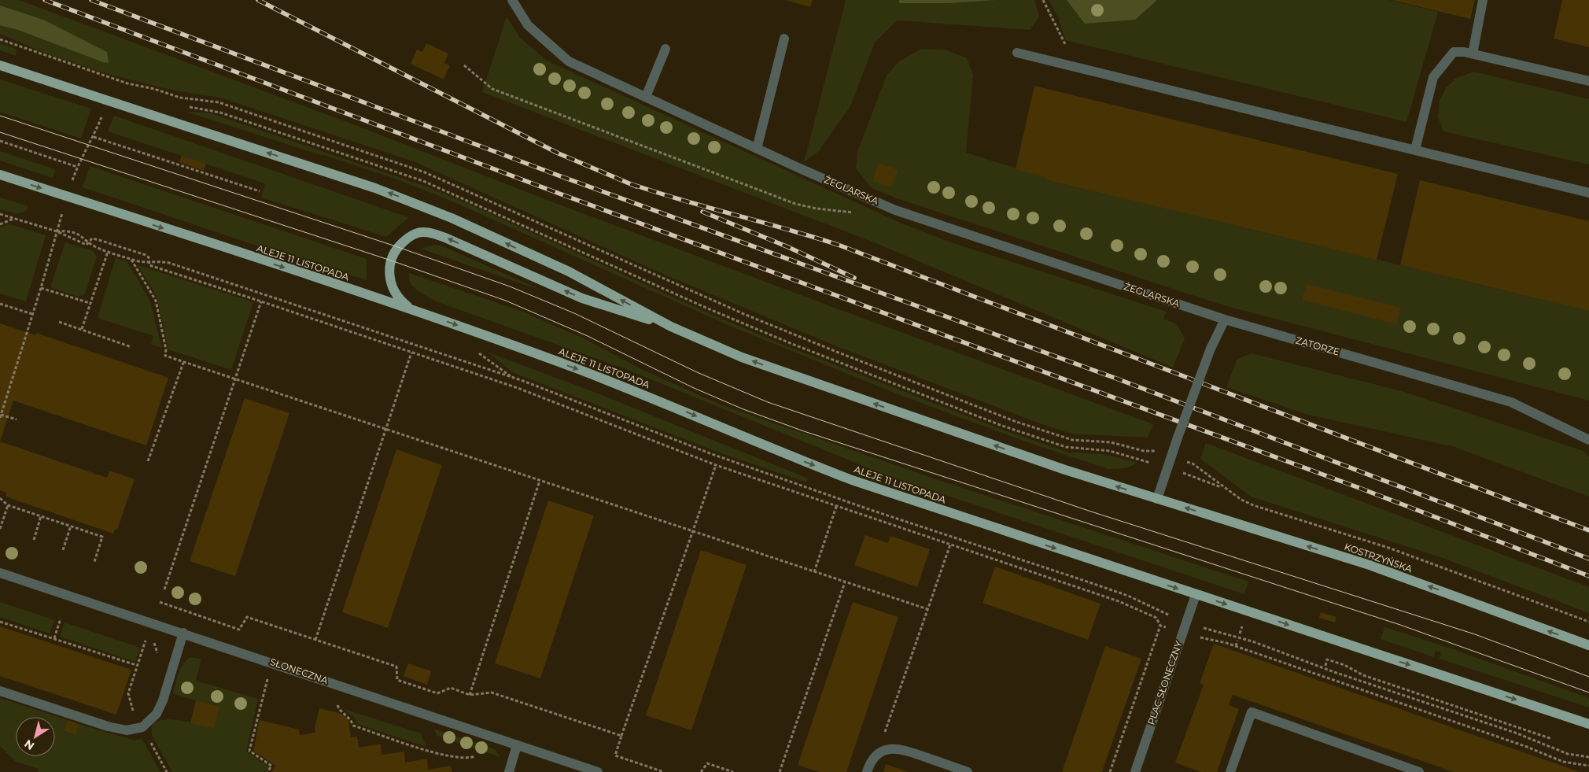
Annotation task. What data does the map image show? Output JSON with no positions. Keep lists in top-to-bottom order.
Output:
{
  "streets": {
    "main road": ["ALEJE 11 LISTOPADA", "KOSTRZYŃSKA"],
    "street": [
      "ŻEGLARSKA",
      "ZATORZE",
      "SŁONECZNA",
      "PLAC SŁONECZNY"
    ]
  },
  "crossings": [
    ["ŻEGLARSKA", "ZATORZE"],
    ["ALEJE 11 LISTOPADA", "PLAC SŁONECZNY"]
  ],
  "north": "bottom left"
}
